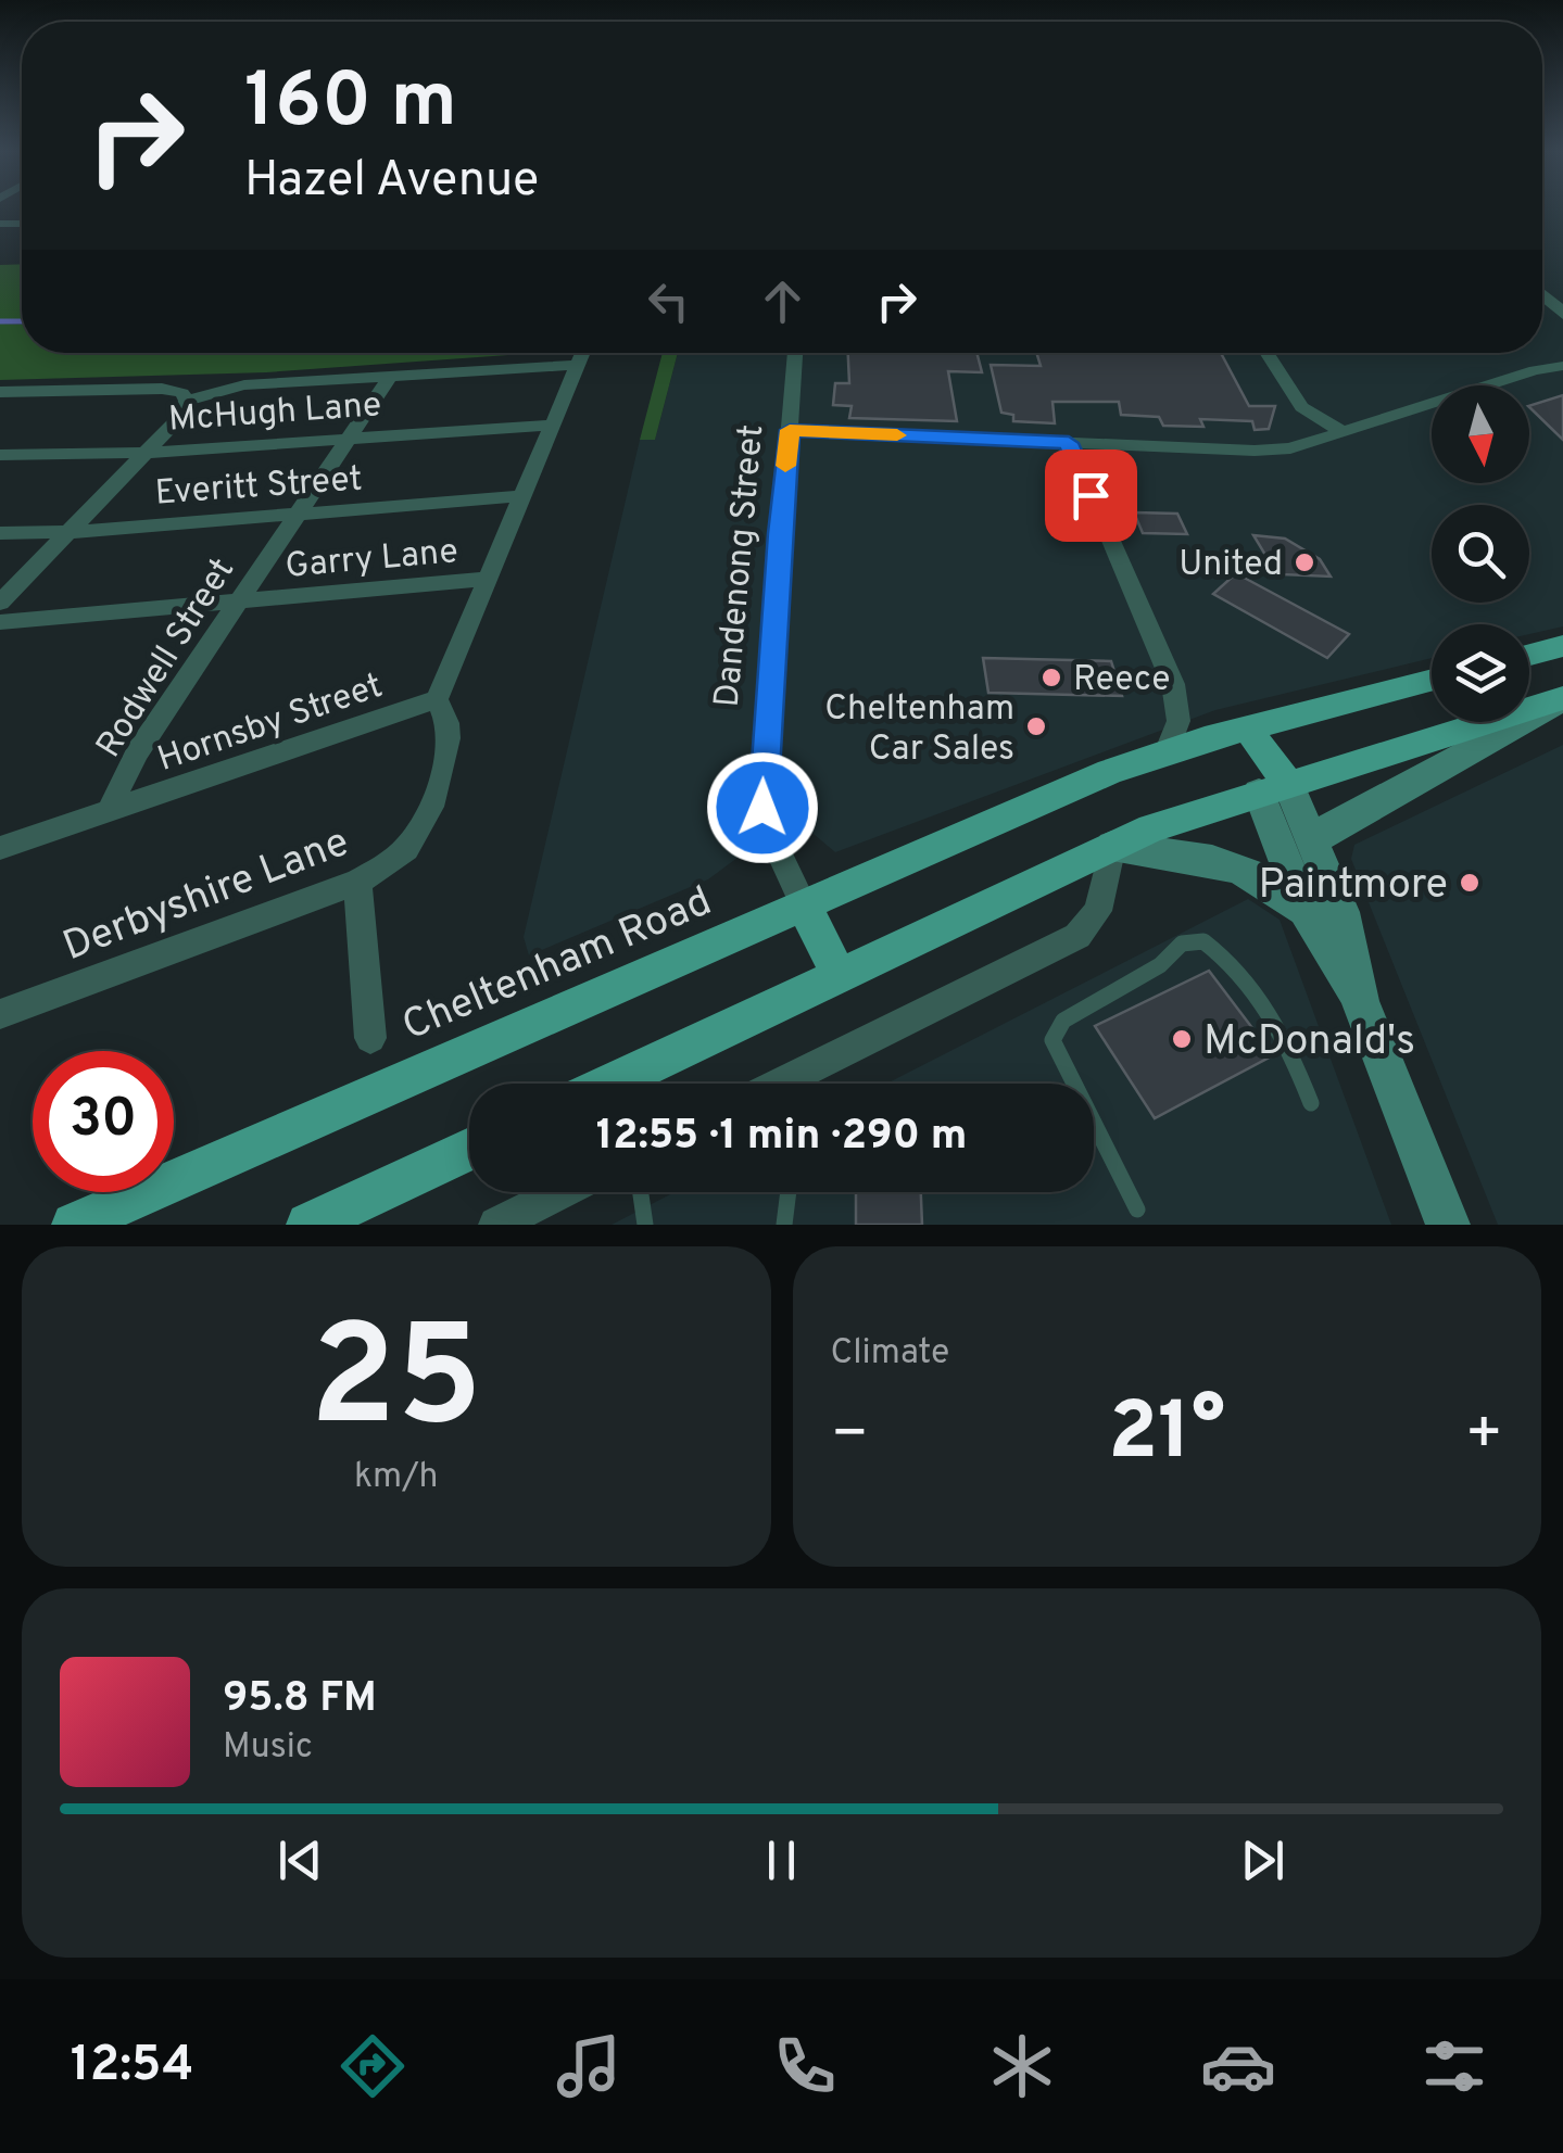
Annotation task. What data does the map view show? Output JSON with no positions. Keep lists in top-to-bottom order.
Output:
{
  "streets": {
    "main road": ["Dandenong Street", "Cheltenham Road"],
    "street": [
      "McHugh Lane",
      "Everitt Street",
      "Garry Lane",
      "Rodwell Street",
      "Hornsby Street",
      "Derbyshire Lane"
    ]
  },
  "crossings": [
    ["McHugh Lane", "Rodwell Street"],
    ["Everitt Street", "Rodwell Street"],
    ["Garry Lane", "Rodwell Street"],
    ["Dandenong Street", "Cheltenham Road"],
    ["Rodwell Street", "Hornsby Street"],
    ["Hornsby Street", "Derbyshire Lane"]
  ],
  "places": [
    "United",
    "Reece",
    "Cheltenham Car Sales",
    "Paintmore",
    "McDonald's"
  ],
  "north": "bottom",
  "page": {
    "turn": ["160 m", "Hazel Avenue"],
    "limit": "30",
    "trip": "12:55 · 1 min · 290 m",
    "tile": [
      ["25", "km/h"],
      "Climate"
    ],
    "heat": ["−", "21°", "+"],
    "song": ["95.8 FM", "Music"],
    "tabs": "12:54"
  }
}
